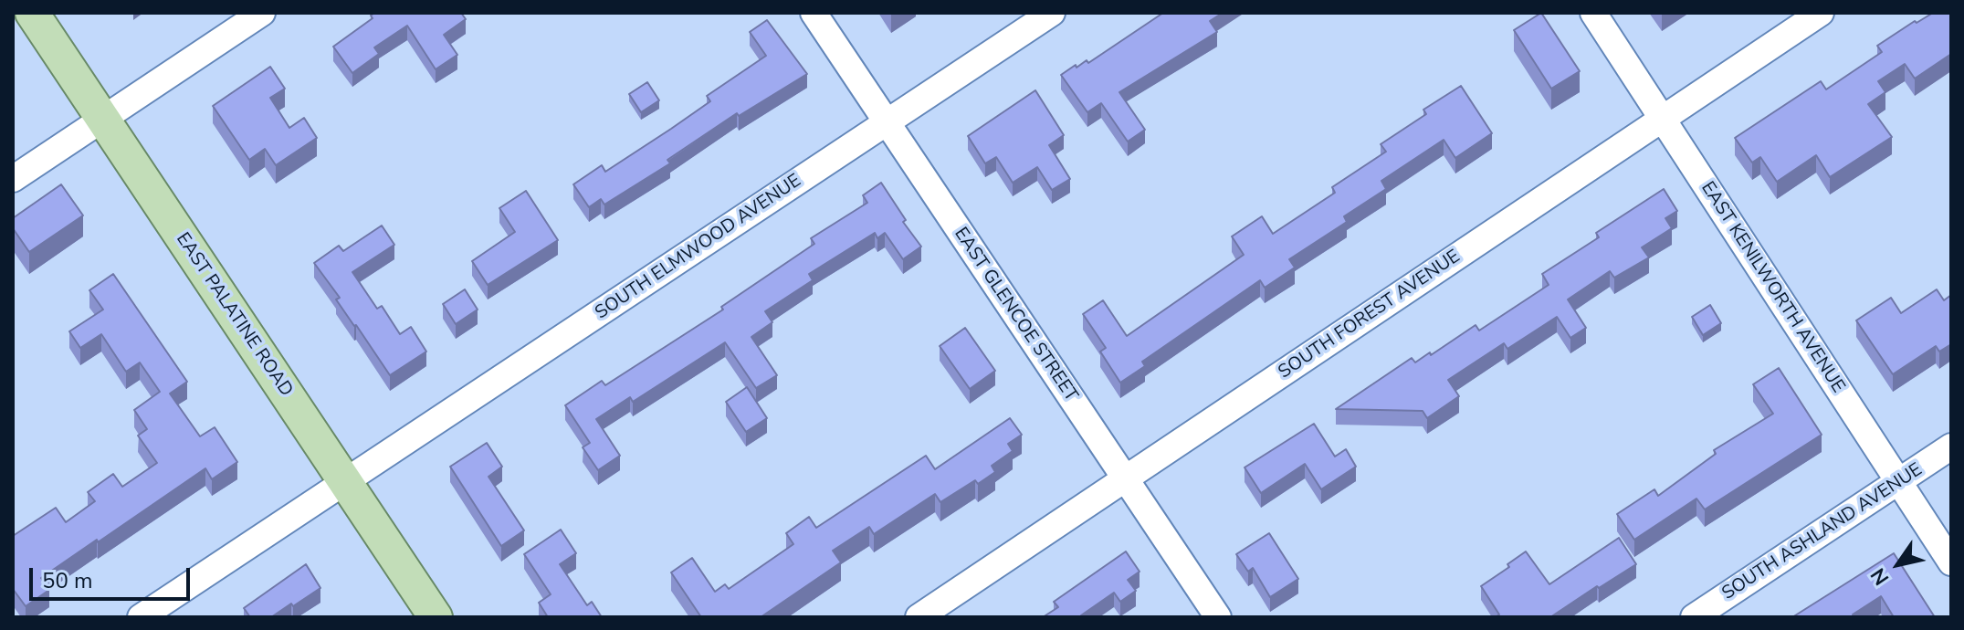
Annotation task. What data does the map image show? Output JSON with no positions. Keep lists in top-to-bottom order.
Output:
{
  "streets": {
    "main road": ["EAST PALATINE ROAD"],
    "street": [
      "SOUTH ELMWOOD AVENUE",
      "EAST KENILWORTH AVENUE",
      "EAST GLENCOE STREET",
      "SOUTH FOREST AVENUE",
      "SOUTH ASHLAND AVENUE"
    ]
  },
  "crossings": [
    ["SOUTH ELMWOOD AVENUE", "EAST PALATINE ROAD"],
    ["SOUTH ELMWOOD AVENUE", "EAST GLENCOE STREET"],
    ["EAST KENILWORTH AVENUE", "SOUTH FOREST AVENUE"],
    ["EAST KENILWORTH AVENUE", "SOUTH ASHLAND AVENUE"],
    ["EAST GLENCOE STREET", "SOUTH FOREST AVENUE"]
  ],
  "scale_bar": "50 m",
  "north": "bottom left"
}
